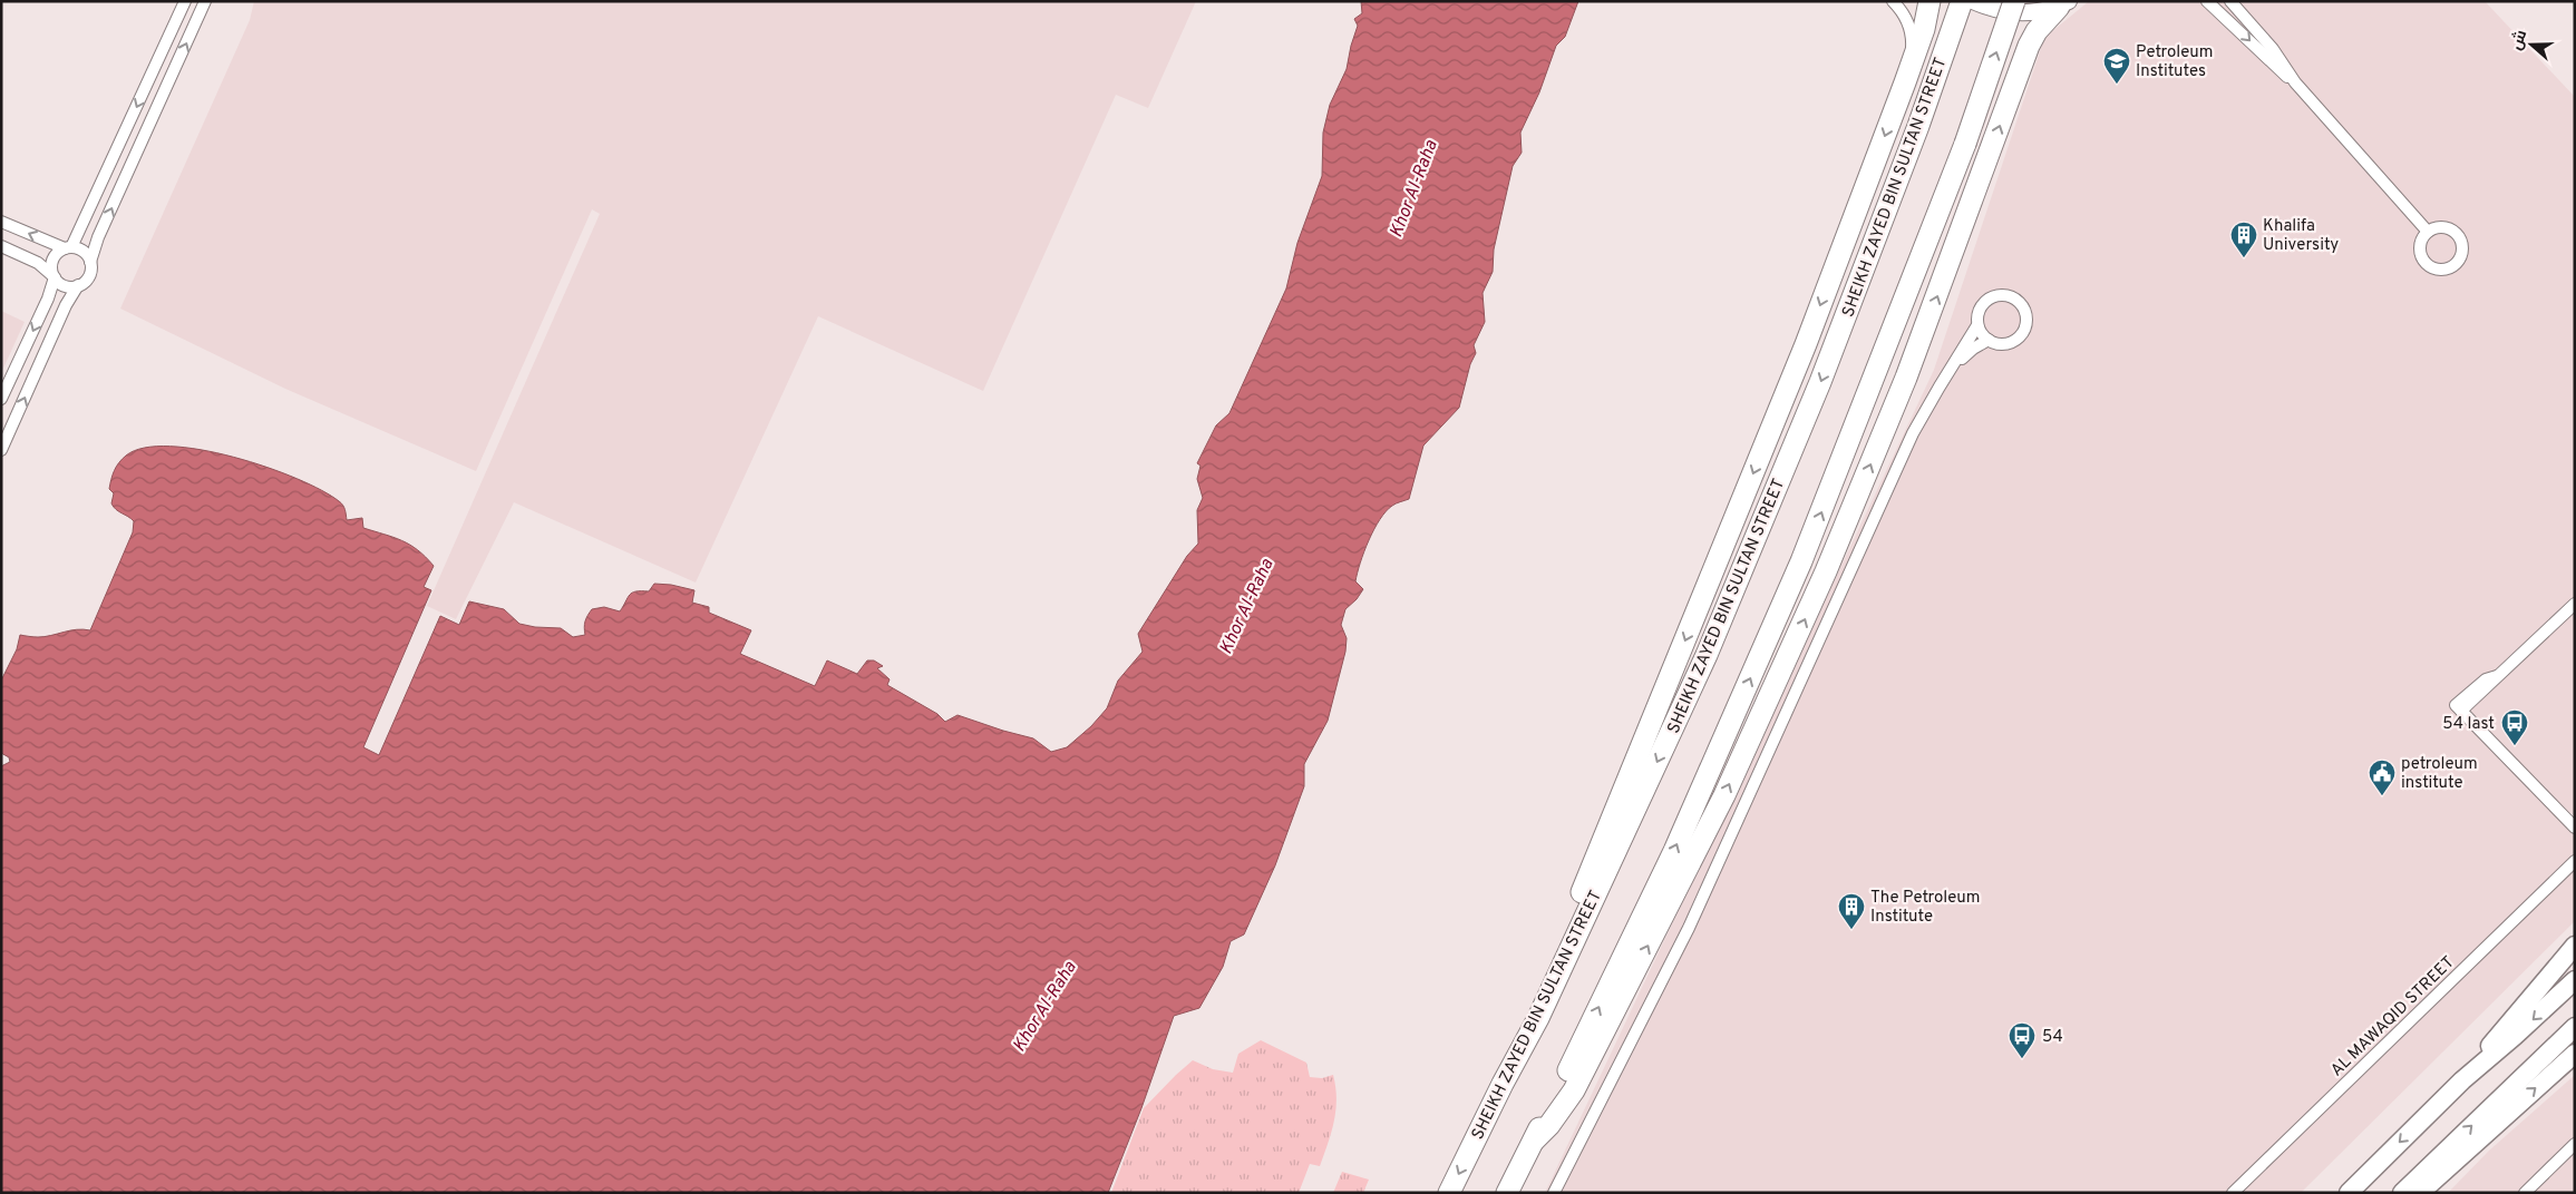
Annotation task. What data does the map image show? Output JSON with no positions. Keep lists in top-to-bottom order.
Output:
{
  "streets": {
    "highway": ["SHEIKH ZAYED BIN SULTAN STREET"],
    "street": ["AL MAWAQID STREET"]
  },
  "water": ["Khor Al-Raha"],
  "places": {
    "school or university": ["Petroleum Institutes"],
    "building": ["Khalifa University", "The Petroleum Institute"],
    "bus stop": ["54 last", "54"],
    "public building": ["petroleum institute"]
  },
  "north": "left"
}
